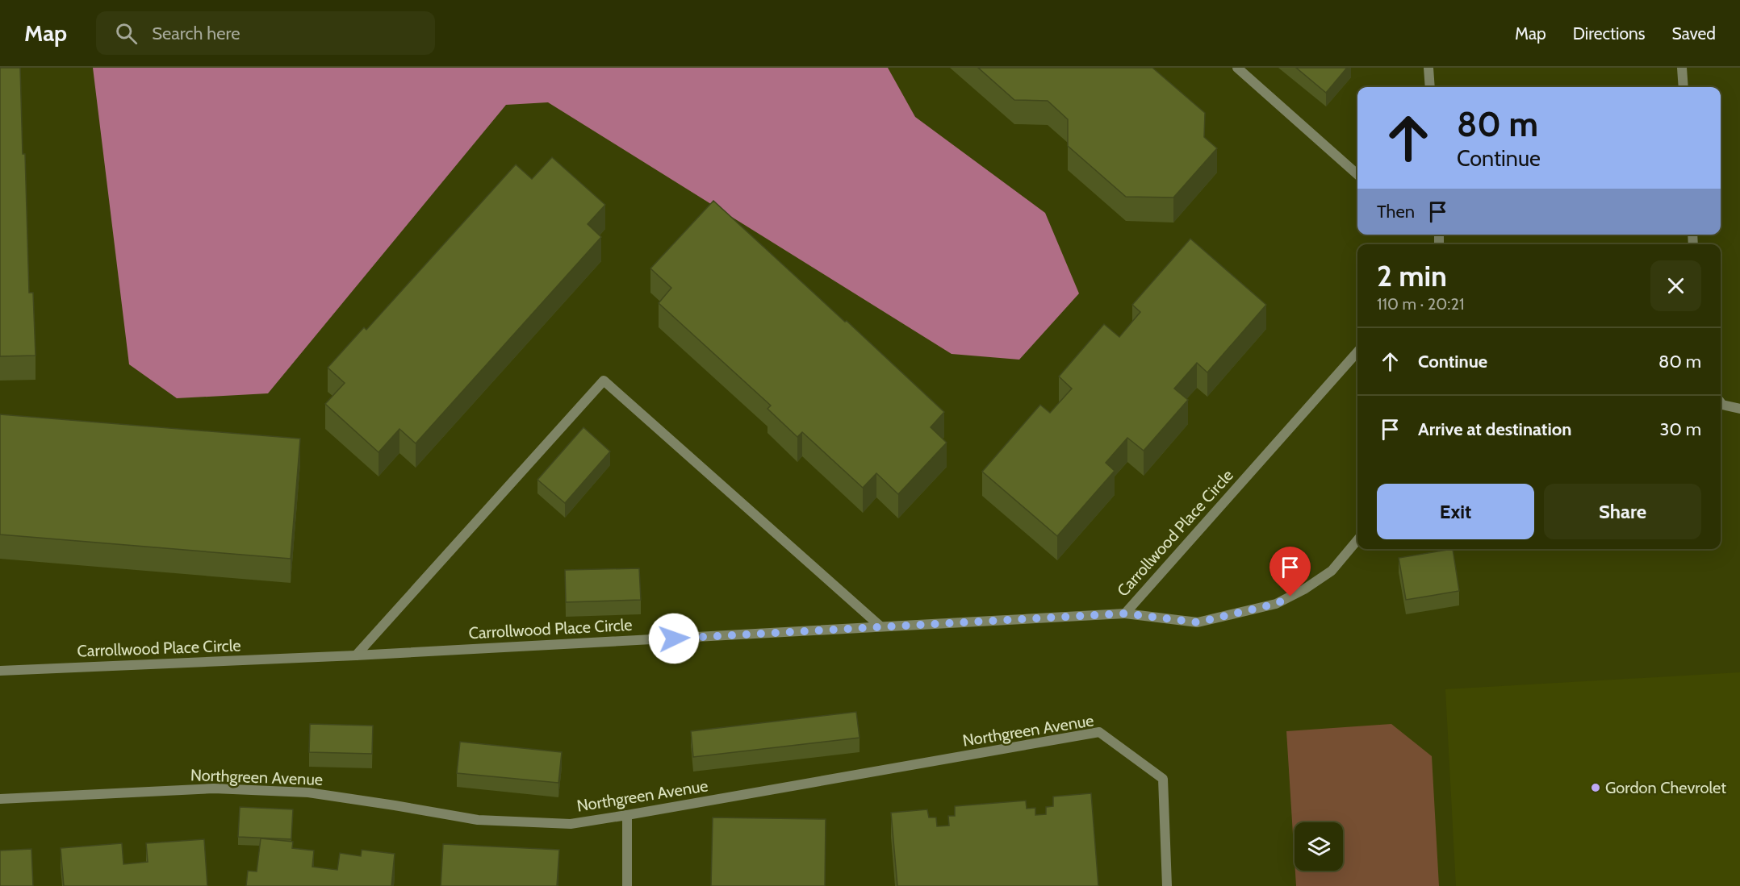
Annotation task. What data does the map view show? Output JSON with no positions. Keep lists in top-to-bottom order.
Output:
{
  "streets": {
    "street": ["Carrollwood Place Circle", "Northgreen Avenue"]
  },
  "places": ["Gordon Chevrolet"],
  "page": {
    "header": "Map",
    "search": "Search here",
    "nav": ["Map", "Directions", "Saved"],
    "turn": ["80 m", "Continue"],
    "then": "Then",
    "heading": ["2 min", "110 m · 20:21"],
    "list": [
      {
        "name": "Continue",
        "value": "80 m"
      },
      {
        "name": "Arrive at destination",
        "value": "30 m"
      }
    ],
    "buttons": ["Exit", "Share"]
  }
}
